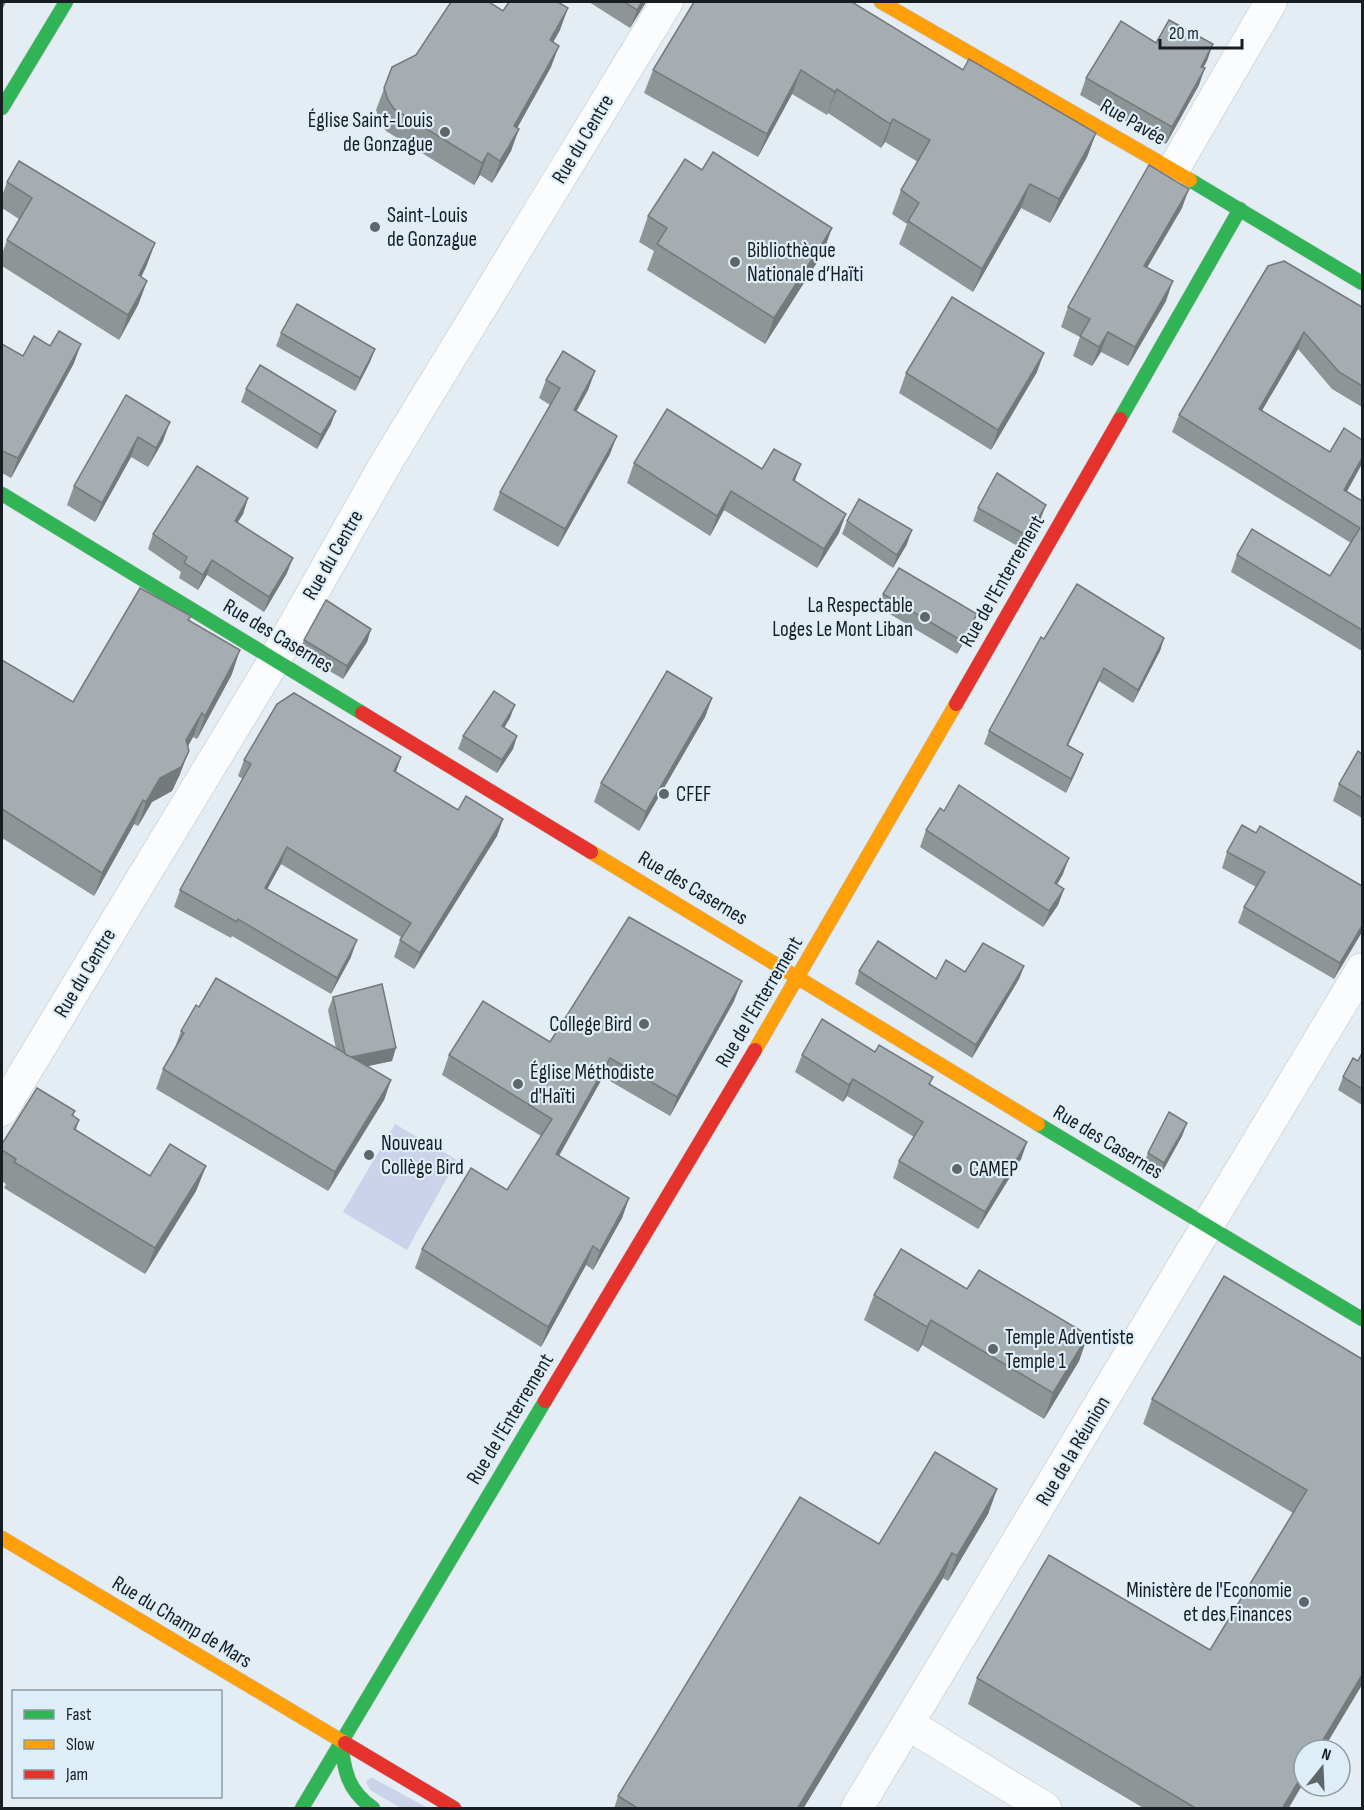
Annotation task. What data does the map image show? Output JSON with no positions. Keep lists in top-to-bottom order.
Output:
{
  "streets": {
    "street": [
      "Rue Pavée",
      "Rue du Centre",
      "Rue de l'Enterrement",
      "Rue des Casernes",
      "Rue de la Réunion",
      "Rue du Champ de Mars"
    ]
  },
  "crossings": [
    ["Rue Pavée", "Rue de l'Enterrement"],
    ["Rue du Centre", "Rue des Casernes"],
    ["Rue de l'Enterrement", "Rue des Casernes"],
    ["Rue de l'Enterrement", "Rue du Champ de Mars"],
    ["Rue des Casernes", "Rue de la Réunion"]
  ],
  "places": [
    "Église Saint-Louis de Gonzague",
    "Saint-Louis de Gonzague",
    "Bibliothèque Nationale d’Haïti",
    "La Respectable Loges Le Mont Liban",
    "CFEF",
    "College Bird",
    "Église Méthodiste d'Haïti",
    "Nouveau Collège Bird",
    "CAMEP",
    "Temple Adventiste Temple 1",
    "Ministère de l'Economie et des Finances"
  ],
  "legend": ["Fast", "Slow", "Jam"],
  "scale_bar": "20 m",
  "north": "top"
}
